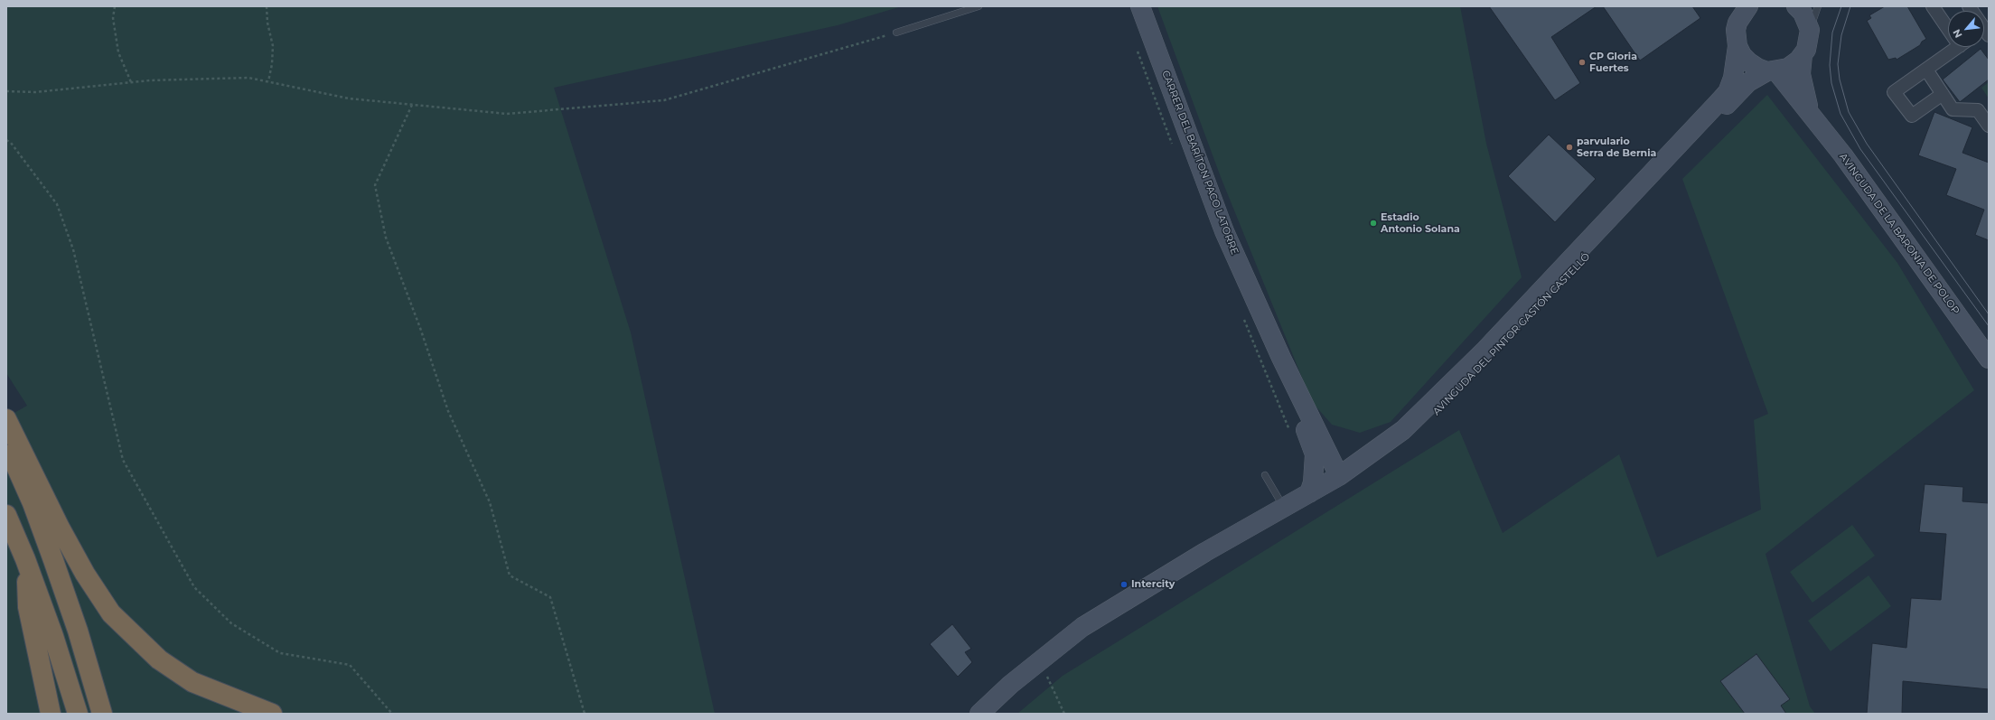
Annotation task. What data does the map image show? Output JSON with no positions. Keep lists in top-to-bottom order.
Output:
{
  "streets": {
    "main road": ["CARRER DEL BARÍTON PACO LATORRE", "AVINGUDA DE LA BARONIA DE POLOP", "AVINGUDA DEL PINTOR GASTÓN CASTELLÓ"]
  },
  "crossings": [
    ["CARRER DEL BARÍTON PACO LATORRE", "AVINGUDA DEL PINTOR GASTÓN CASTELLÓ"],
    ["AVINGUDA DE LA BARONIA DE POLOP", "AVINGUDA DEL PINTOR GASTÓN CASTELLÓ"]
  ],
  "places": [
    "CP Gloria Fuertes",
    "parvulario Serra de Bernia",
    "Estadio Antonio Solana",
    "Intercity"
  ],
  "north": "bottom left"
}
